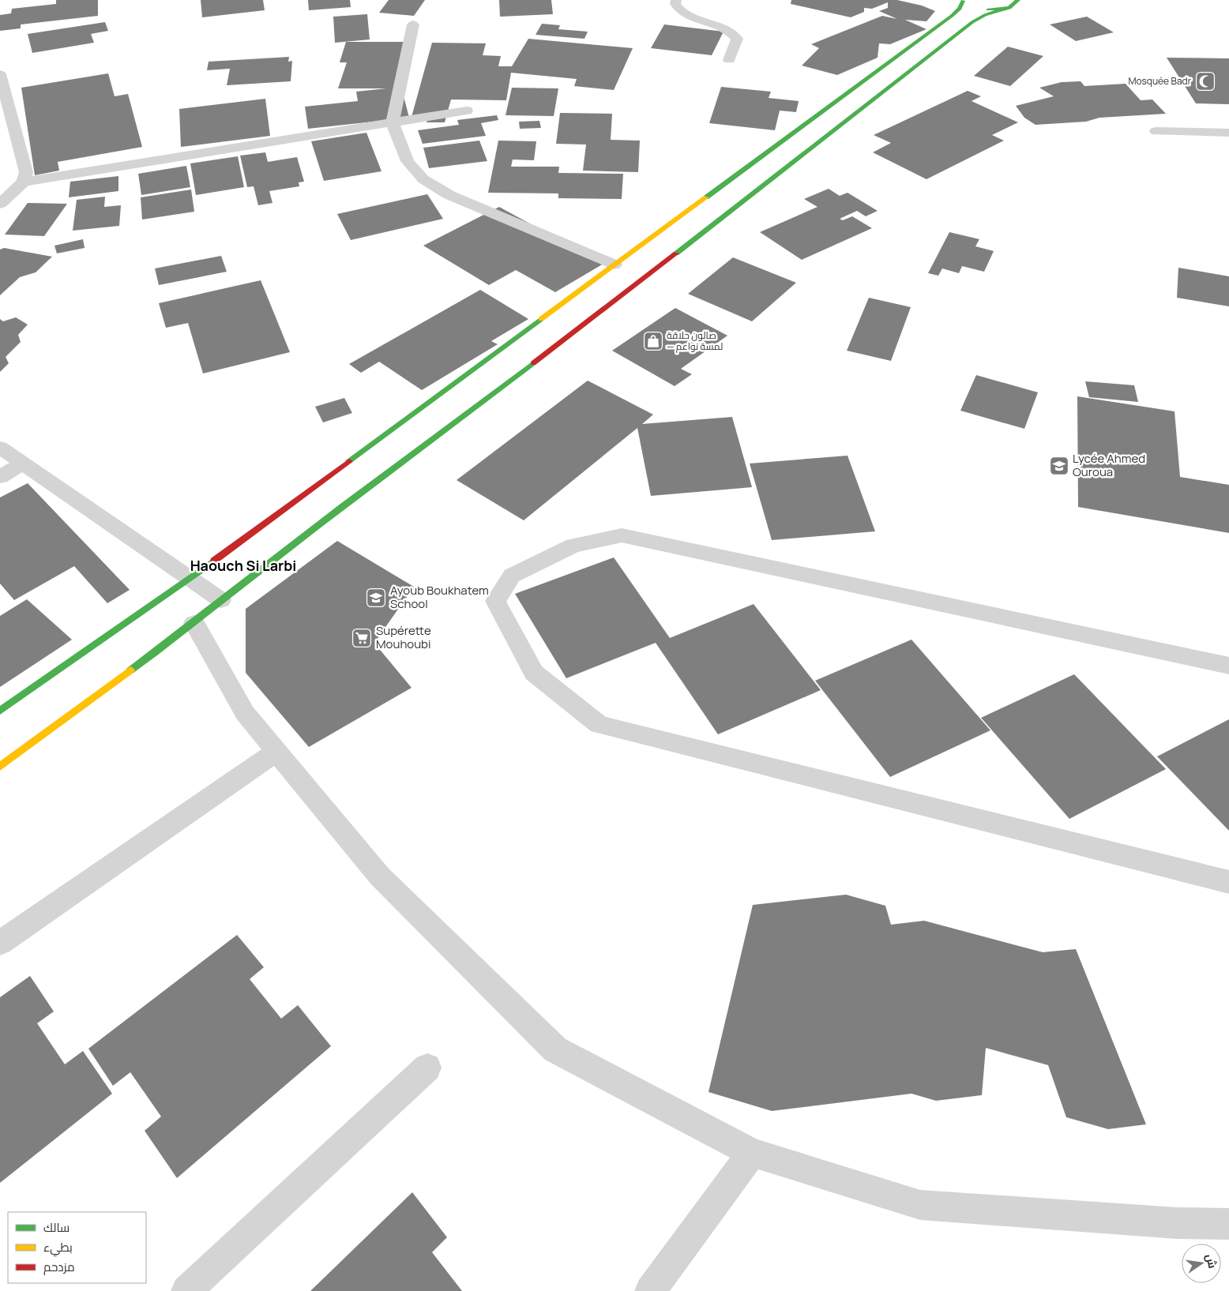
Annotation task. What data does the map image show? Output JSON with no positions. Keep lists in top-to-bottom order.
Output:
{
  "districts": ["Haouch Si Larbi"],
  "places": {
    "mosque": ["Mosquée Badr"],
    "shop": ["صالون حلاقة — لمسة نواعم"],
    "school or university": ["Lycée Ahmed Ouroua", "Ayoub Boukhatem School"],
    "supermarket": ["Supérette Mouhoubi"]
  },
  "legend": ["سالك", "بطيء", "مزدحم"],
  "north": "right"
}
